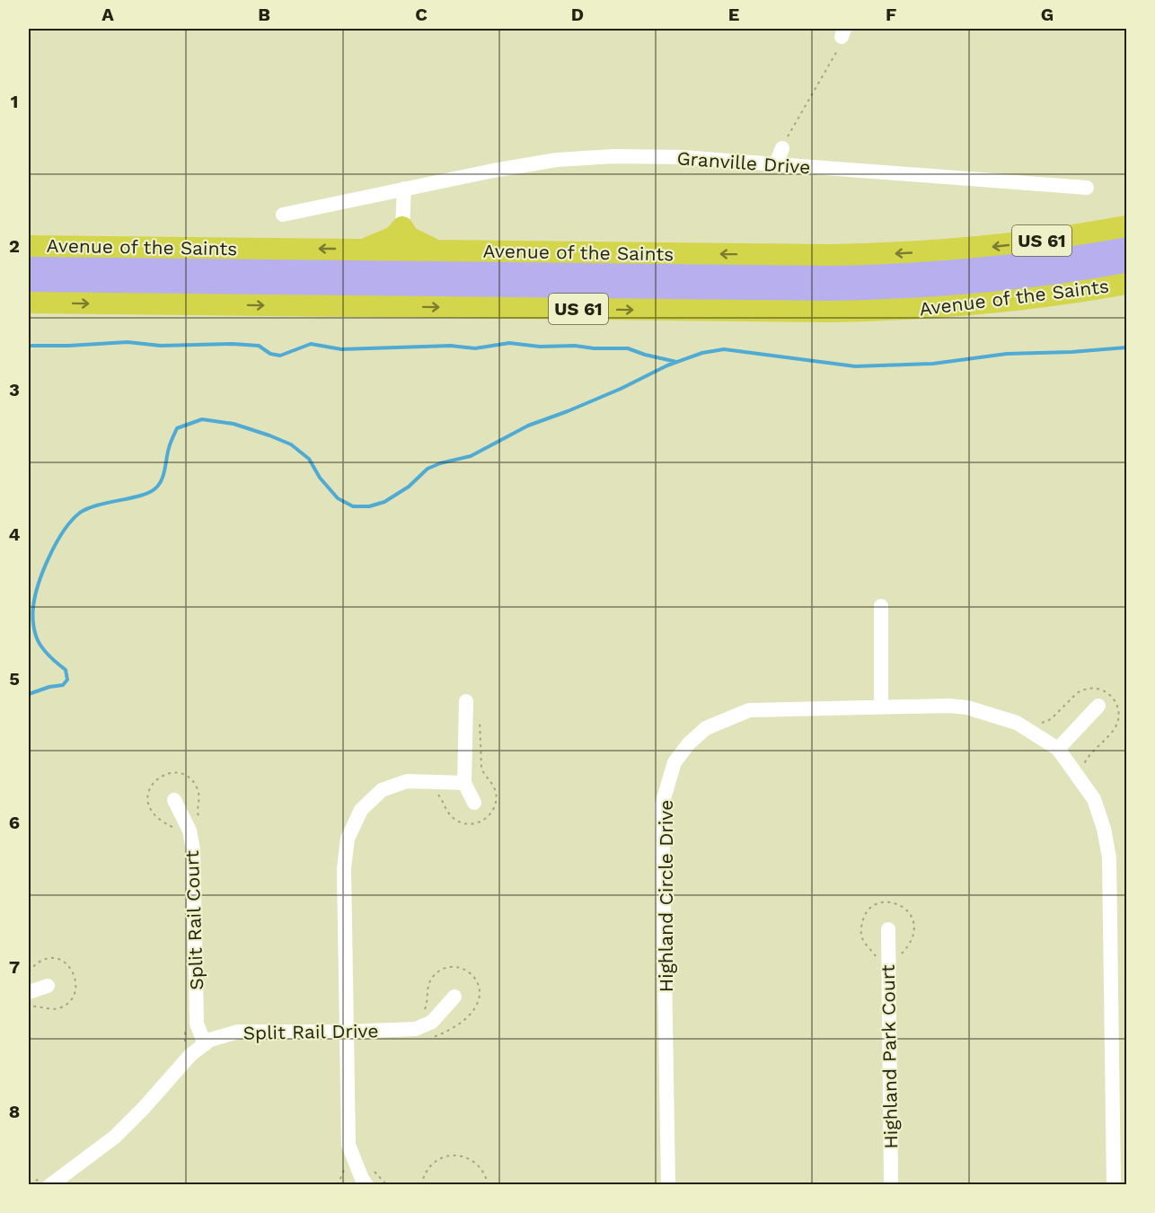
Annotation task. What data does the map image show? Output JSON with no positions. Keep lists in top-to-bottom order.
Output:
{
  "streets": {
    "highway": ["US 61", "Avenue of the Saints"],
    "street": [
      "Granville Drive",
      "Highland Circle Drive",
      "Split Rail Court",
      "Split Rail Drive",
      "Highland Park Court"
    ]
  },
  "crossings": [
    ["Split Rail Court", "Split Rail Drive"]
  ],
  "grid": {
    "columns": [
      "A",
      "B",
      "C",
      "D",
      "E",
      "F",
      "G"
    ],
    "rows": [
      "1",
      "2",
      "3",
      "4",
      "5",
      "6",
      "7",
      "8"
    ]
  }
}
